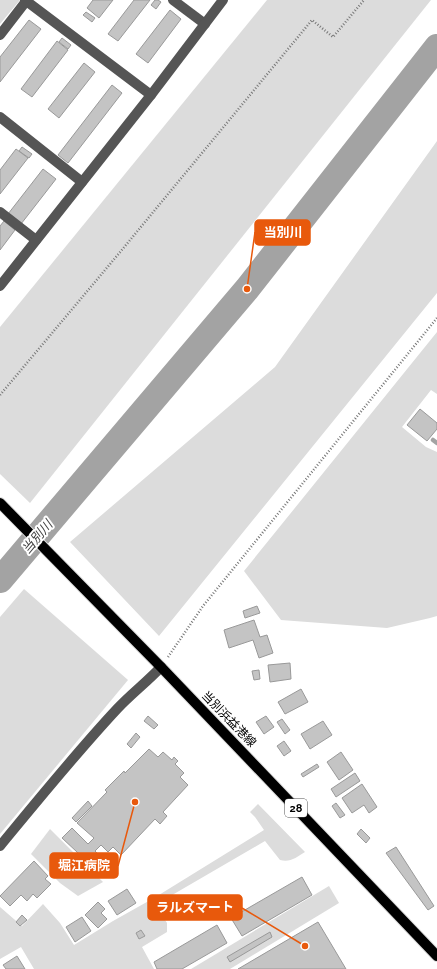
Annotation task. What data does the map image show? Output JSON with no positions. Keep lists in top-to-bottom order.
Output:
{
  "streets": {
    "main road": ["当別浜益港線", "28"]
  },
  "water": ["当別川"],
  "places": ["当別川", "堀江病院", "ラルズマート"]
}
